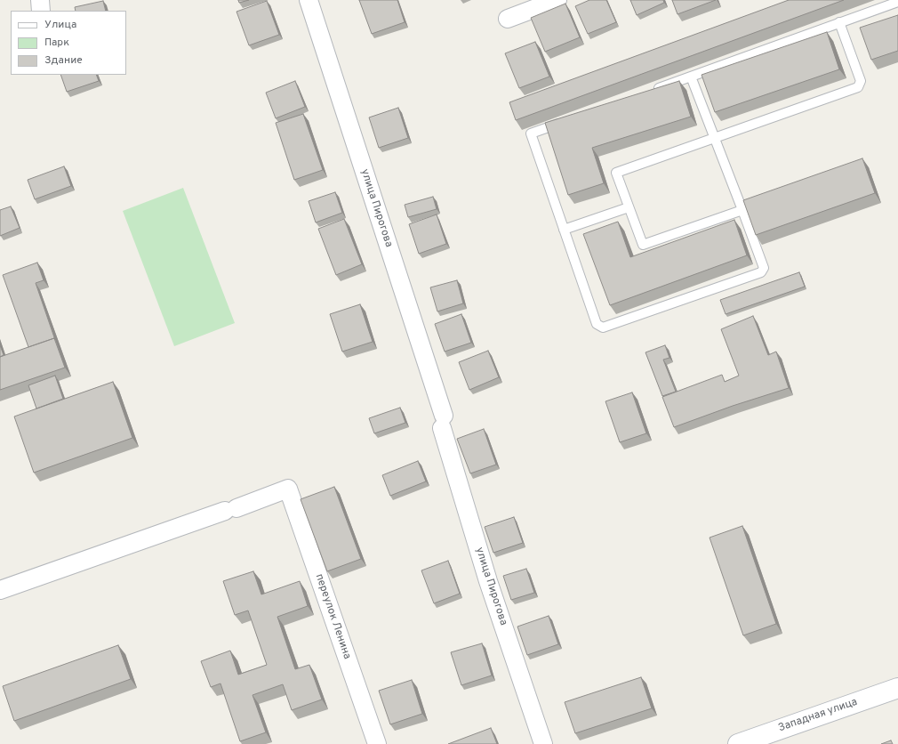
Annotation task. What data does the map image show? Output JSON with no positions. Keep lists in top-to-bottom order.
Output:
{
  "streets": {
    "street": ["улица Пирогова", "переулок Ленина", "Западная улица"]
  },
  "legend": ["Улица", "Парк", "Здание"]
}
